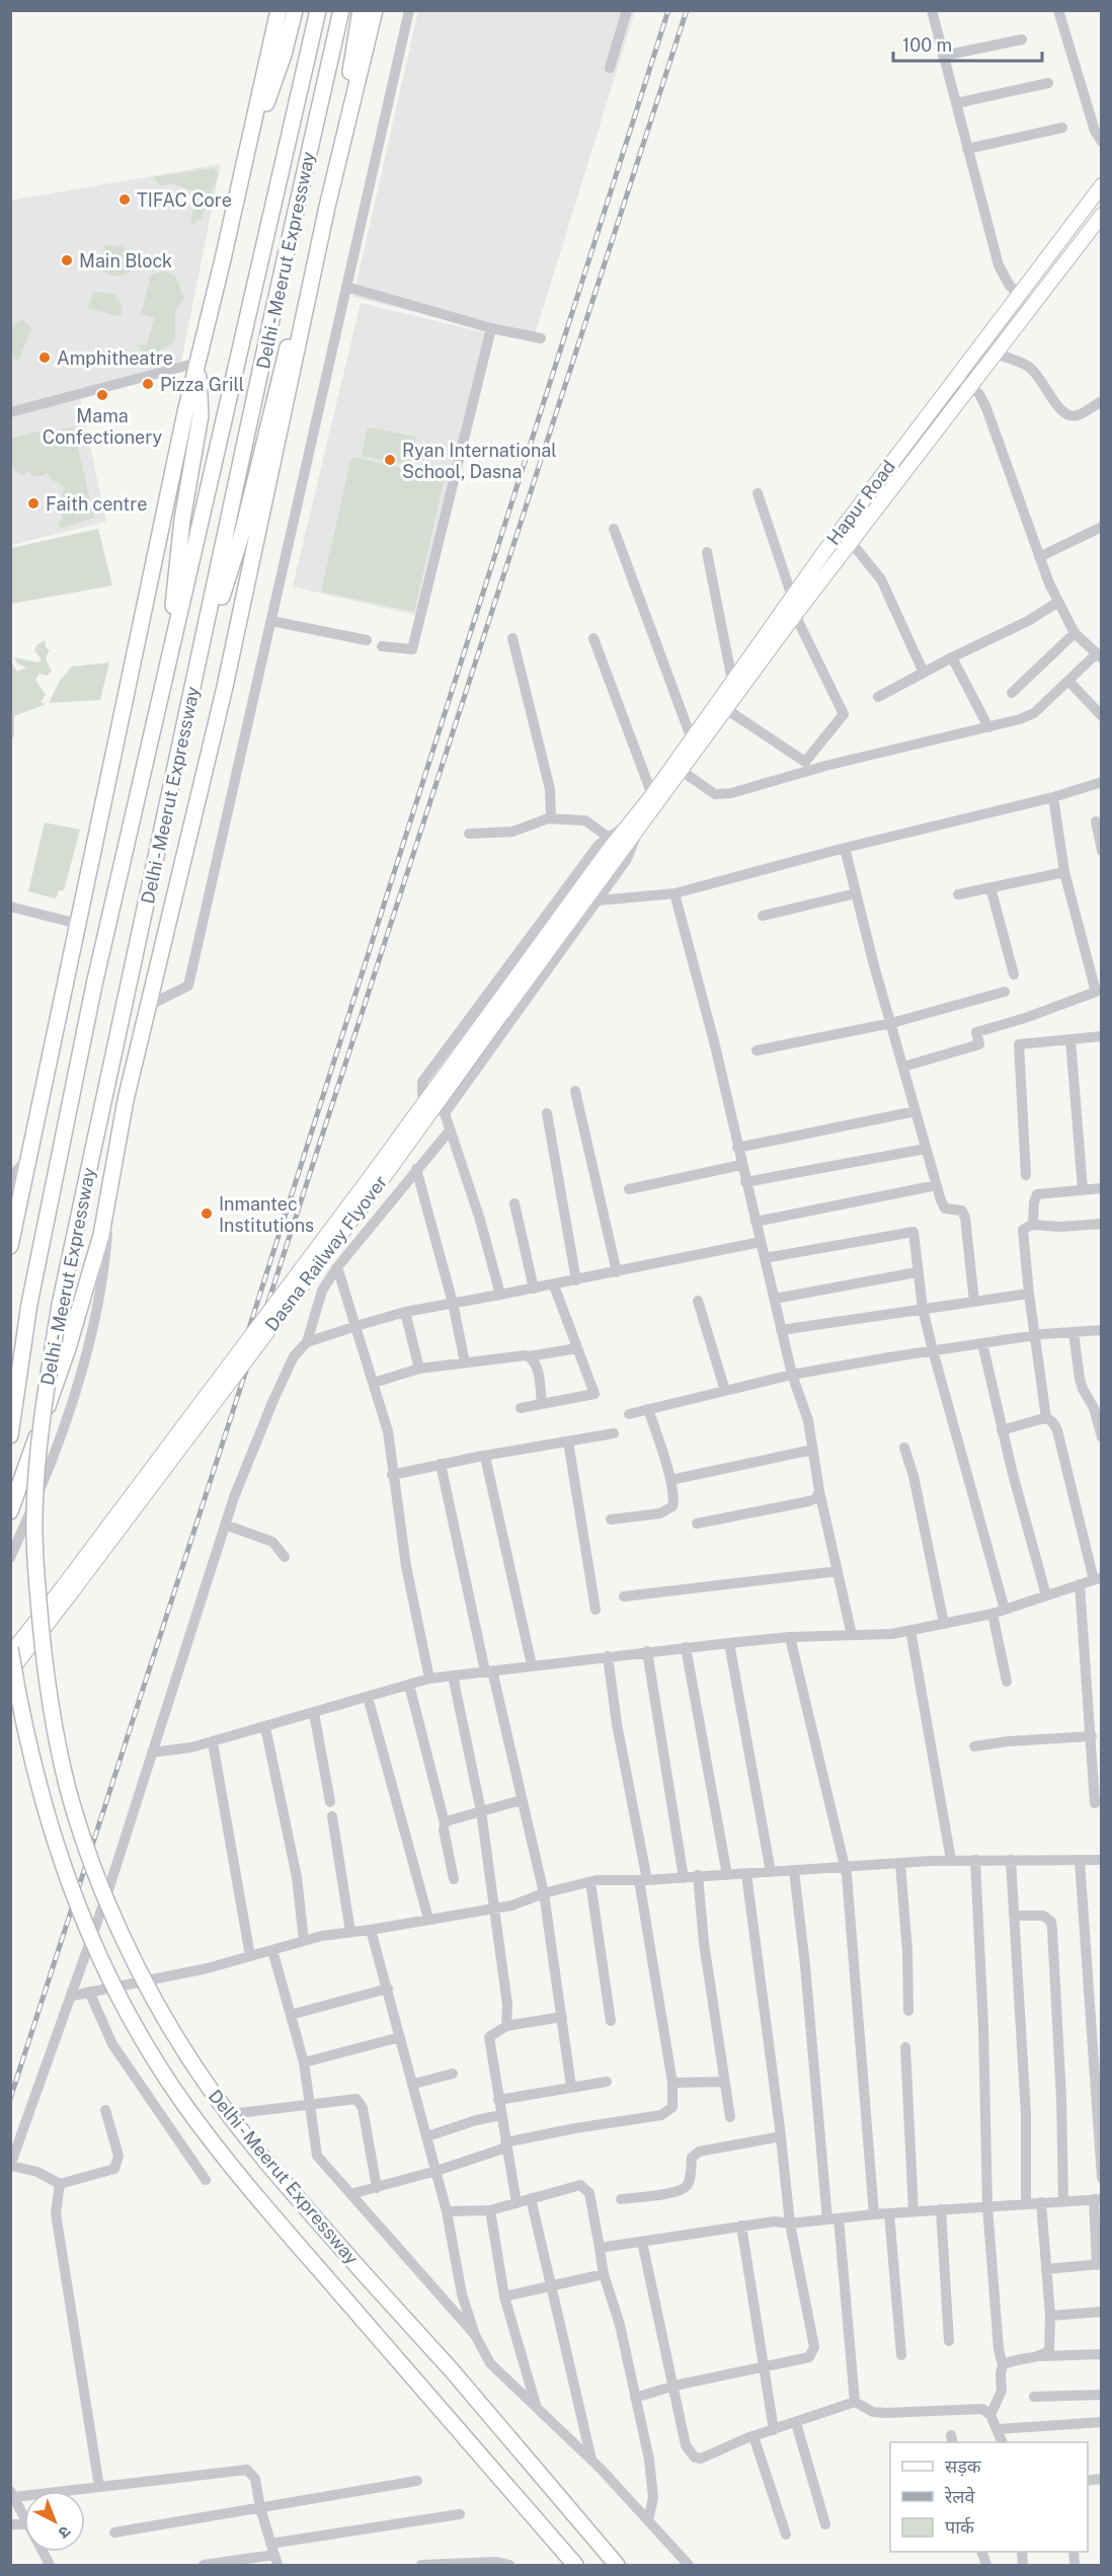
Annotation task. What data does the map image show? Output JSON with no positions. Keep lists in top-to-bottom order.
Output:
{
  "streets": {
    "highway": ["Delhi - Meerut Expressway"],
    "main road": ["Hapur Road", "Dasna Railway Flyover"]
  },
  "crossings": [
    ["Hapur Road", "Dasna Railway Flyover"]
  ],
  "places": [
    "TIFAC Core",
    "Main Block",
    "Amphitheatre",
    "Pizza Grill",
    "Mama Confectionery",
    "Ryan International School, Dasna",
    "Faith centre",
    "Inmantec Institutions"
  ],
  "legend": ["सड़क", "रेलवे", "पार्क"],
  "scale_bar": "100 m",
  "north": "bottom right"
}
